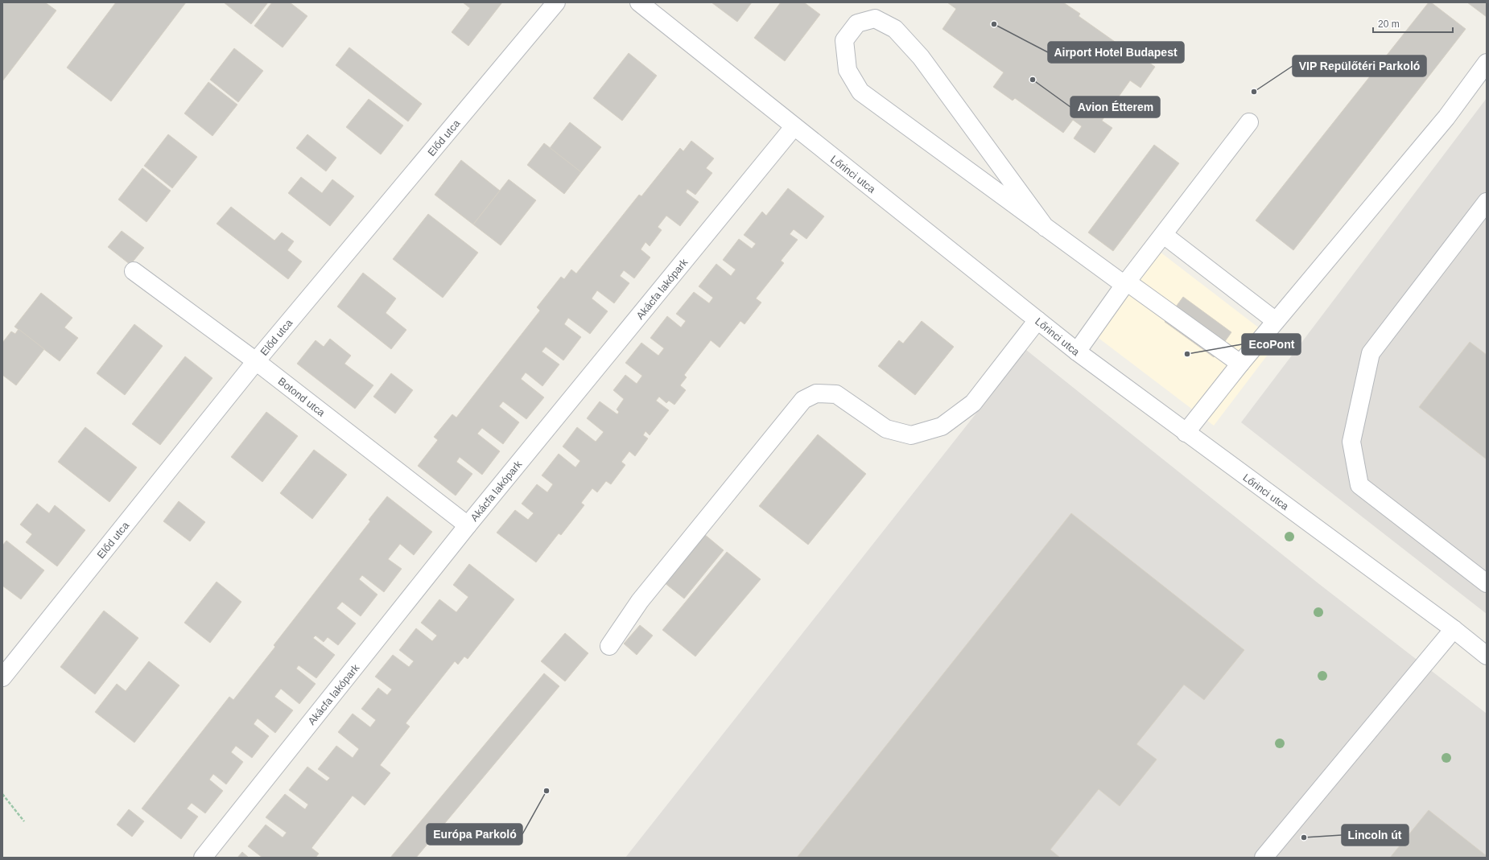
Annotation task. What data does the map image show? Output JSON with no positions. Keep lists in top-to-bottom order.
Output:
{
  "streets": {
    "street": [
      "Előd utca",
      "Lőrinci utca",
      "Akácfa lakópark",
      "Botond utca"
    ]
  },
  "crossings": [
    ["Előd utca", "Botond utca"],
    ["Lőrinci utca", "Akácfa lakópark"],
    ["Akácfa lakópark", "Botond utca"]
  ],
  "places": [
    "Airport Hotel Budapest",
    "Avion Étterem",
    "VIP Repülőtéri Parkoló",
    "EcoPont",
    "Európa Parkoló",
    "Lincoln út"
  ],
  "scale_bar": "20 m"
}
